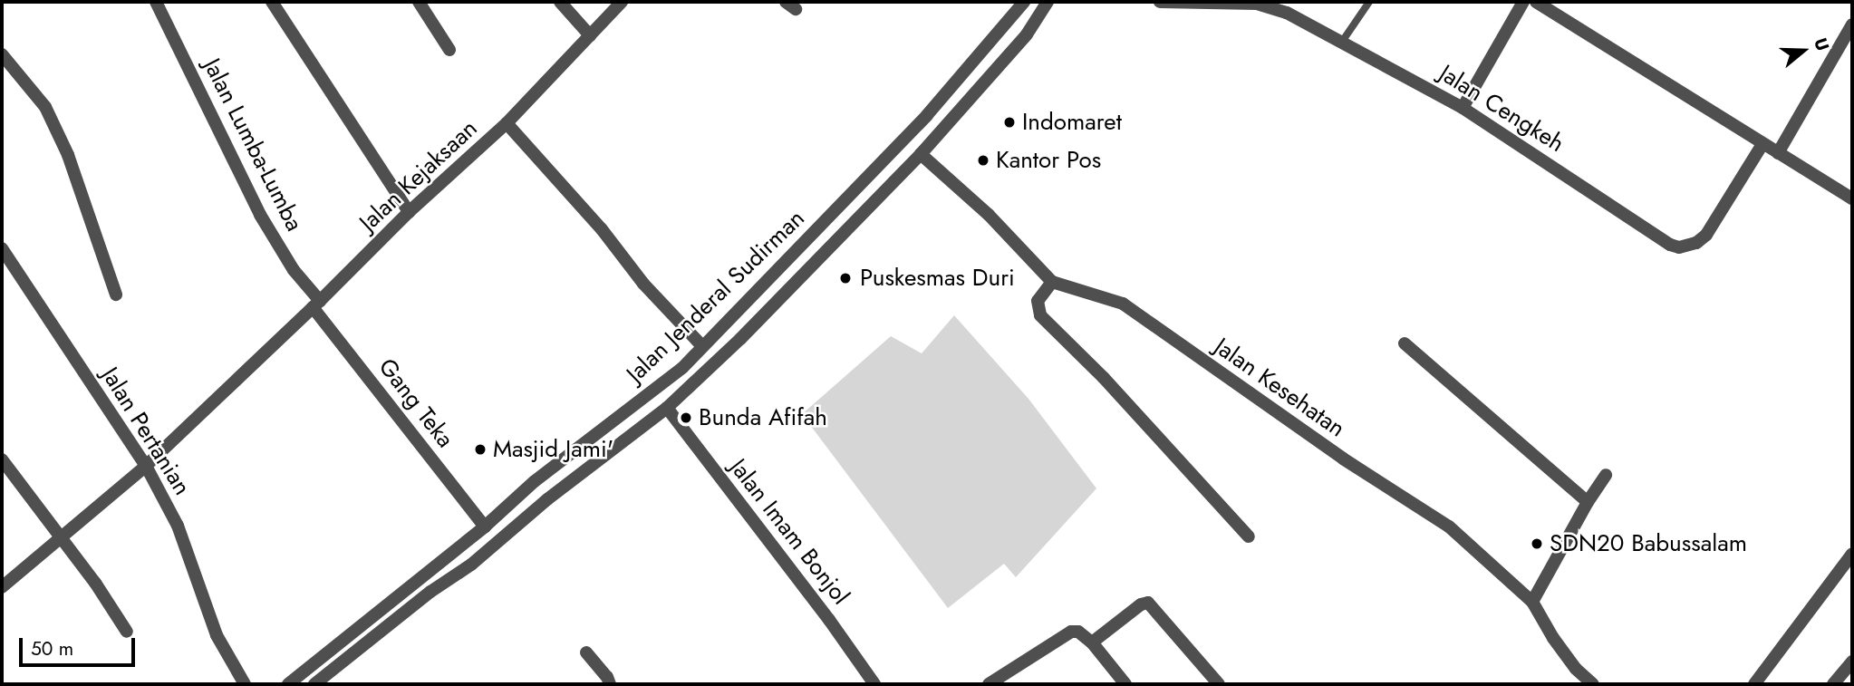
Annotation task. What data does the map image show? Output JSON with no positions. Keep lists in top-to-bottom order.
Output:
{
  "streets": {
    "street": [
      "Jalan Cengkeh",
      "Jalan Lumba-Lumba",
      "Jalan Kejaksaan",
      "Jalan Jenderal Sudirman",
      "Jalan Kesehatan",
      "Gang Teka",
      "Jalan Pertanian",
      "Jalan Imam Bonjol"
    ]
  },
  "crossings": [
    ["Jalan Lumba-Lumba", "Jalan Kejaksaan"],
    ["Jalan Lumba-Lumba", "Gang Teka"],
    ["Jalan Kejaksaan", "Jalan Jenderal Sudirman"],
    ["Jalan Kejaksaan", "Gang Teka"],
    ["Jalan Kejaksaan", "Jalan Pertanian"],
    ["Jalan Jenderal Sudirman", "Jalan Kesehatan"],
    ["Jalan Jenderal Sudirman", "Gang Teka"],
    ["Jalan Jenderal Sudirman", "Jalan Imam Bonjol"]
  ],
  "places": [
    "Indomaret",
    "Kantor Pos",
    "Puskesmas Duri",
    "Bunda Afifah",
    "Masjid Jami'",
    "SDN20 Babussalam"
  ],
  "scale_bar": "50 m",
  "north": "right"
}
